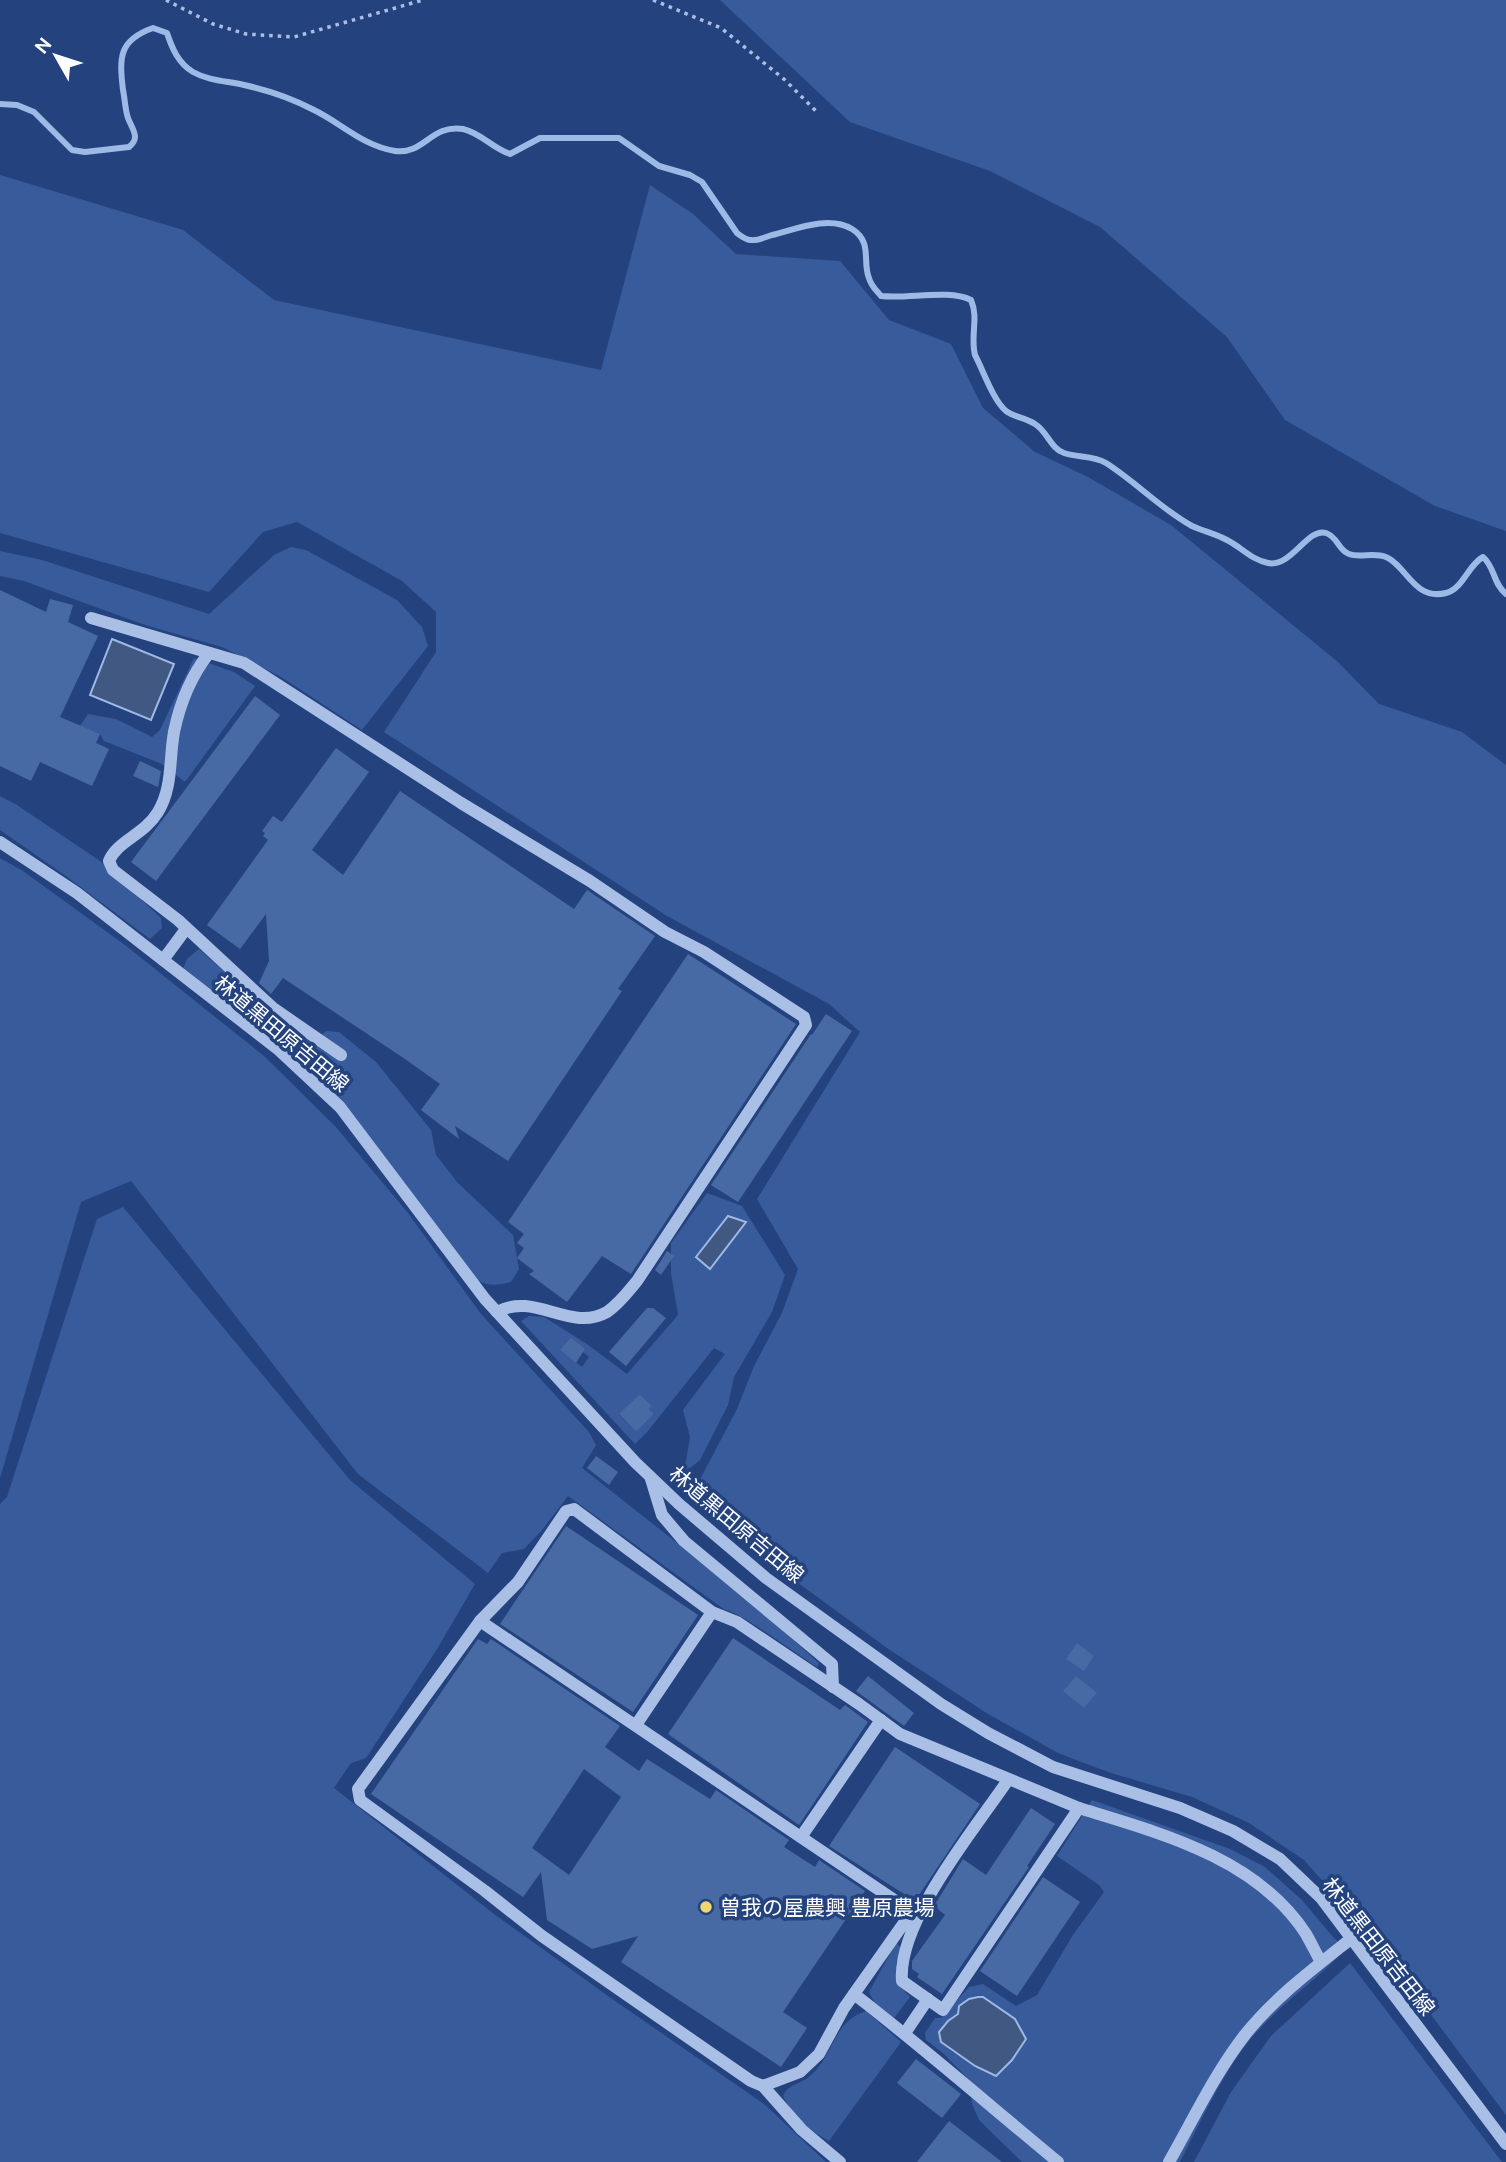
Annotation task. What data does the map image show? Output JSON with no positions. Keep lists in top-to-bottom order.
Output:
{
  "streets": {
    "street": ["林道黒田原吉田線"]
  },
  "places": ["曽我の屋農興 豊原農場"],
  "north": "top left"
}
